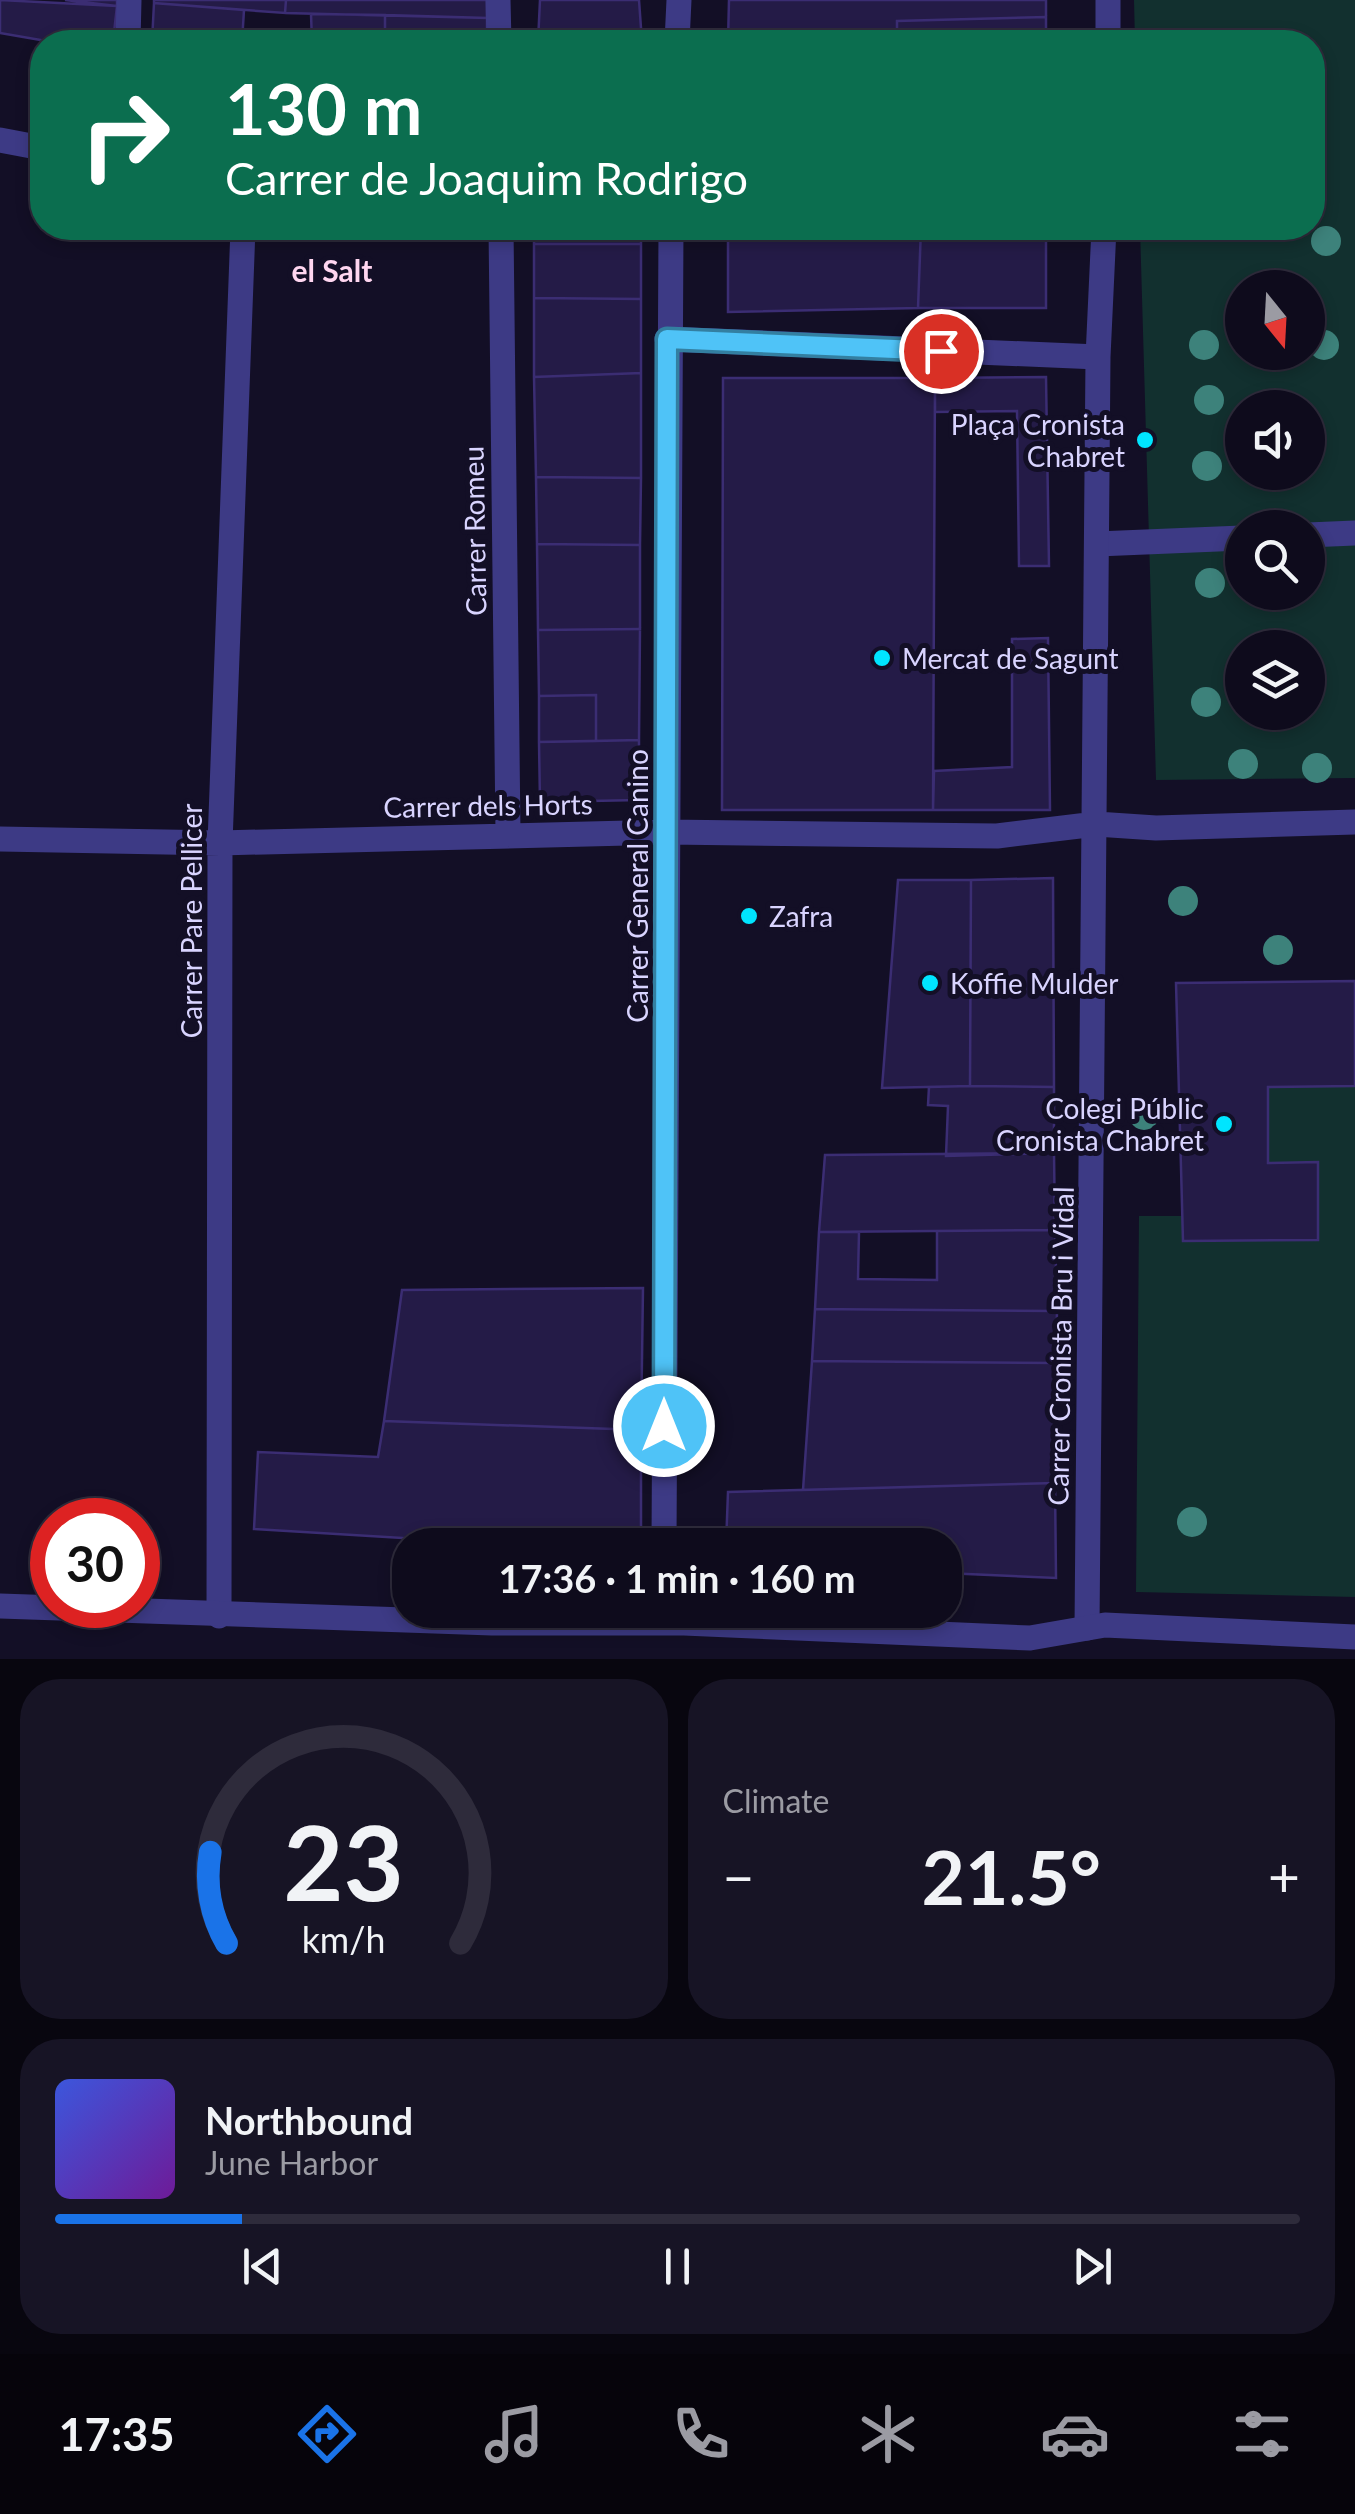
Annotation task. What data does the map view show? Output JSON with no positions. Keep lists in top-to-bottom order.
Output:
{
  "streets": {
    "street": [
      "Carrer Romeu",
      "Carrer dels Horts",
      "Carrer General Canino",
      "Carrer Pare Pellicer",
      "Carrer Cronista Bru i Vidal"
    ]
  },
  "crossings": [
    ["Carrer Romeu", "Carrer dels Horts"],
    ["Carrer dels Horts", "Carrer General Canino"],
    ["Carrer dels Horts", "Carrer Pare Pellicer"],
    ["Carrer dels Horts", "Carrer Cronista Bru i Vidal"]
  ],
  "districts": ["el Salt"],
  "places": [
    "Plaça Cronista Chabret",
    "Mercat de Sagunt",
    "Zafra",
    "Koffie Mulder",
    "Colegi Públic Cronista Chabret"
  ],
  "north": "bottom",
  "page": {
    "turn": ["130 m", "Carrer de Joaquim Rodrigo"],
    "limit": "30",
    "trip": "17:36 · 1 min · 160 m",
    "tile": "Climate",
    "heat": ["−", "21.5°", "+"],
    "song": ["Northbound", "June Harbor"],
    "tabs": "17:35",
    "gauge": ["23", "km/h"]
  }
}
